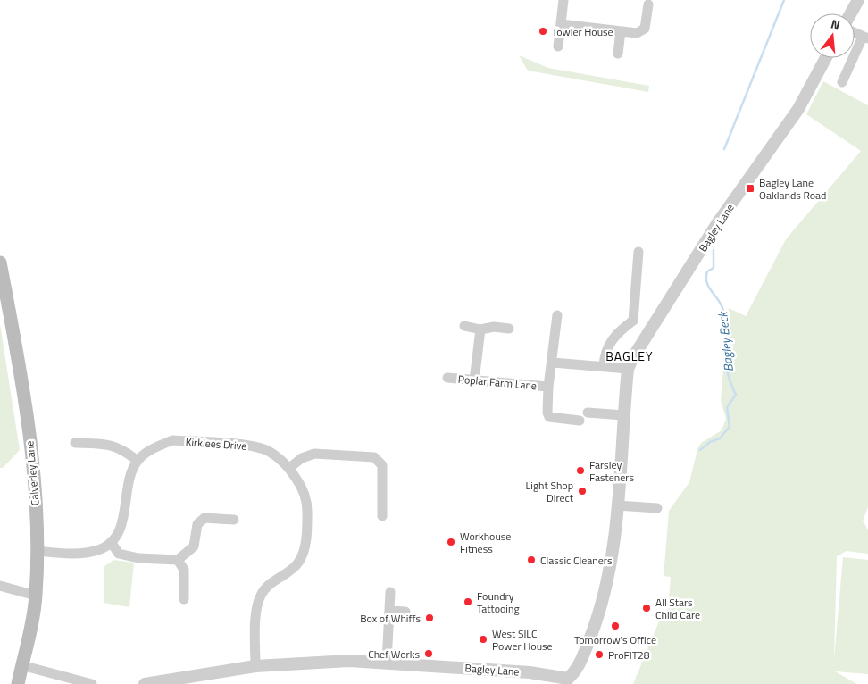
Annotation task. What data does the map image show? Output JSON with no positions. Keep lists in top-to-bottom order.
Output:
{
  "streets": {
    "main road": ["Calverley Lane"],
    "street": ["Bagley Lane", "Poplar Farm Lane", "Kirklees Drive"]
  },
  "crossings": [
    ["Bagley Lane", "Kirklees Drive"]
  ],
  "districts": ["BAGLEY"],
  "water": ["Bagley Beck"],
  "places": {
    "other": [
      "Towler House",
      "Farsley Fasteners",
      "Light Shop Direct",
      "Workhouse Fitness",
      "Classic Cleaners",
      "Foundry Tattooing",
      "All Stars Child Care",
      "Box of Whiffs",
      "Tomorrow's Office",
      "West SILC Power House",
      "Chef Works",
      "ProFIT28"
    ],
    "transit": ["Bagley Lane Oaklands Road"]
  },
  "north": "top"
}
